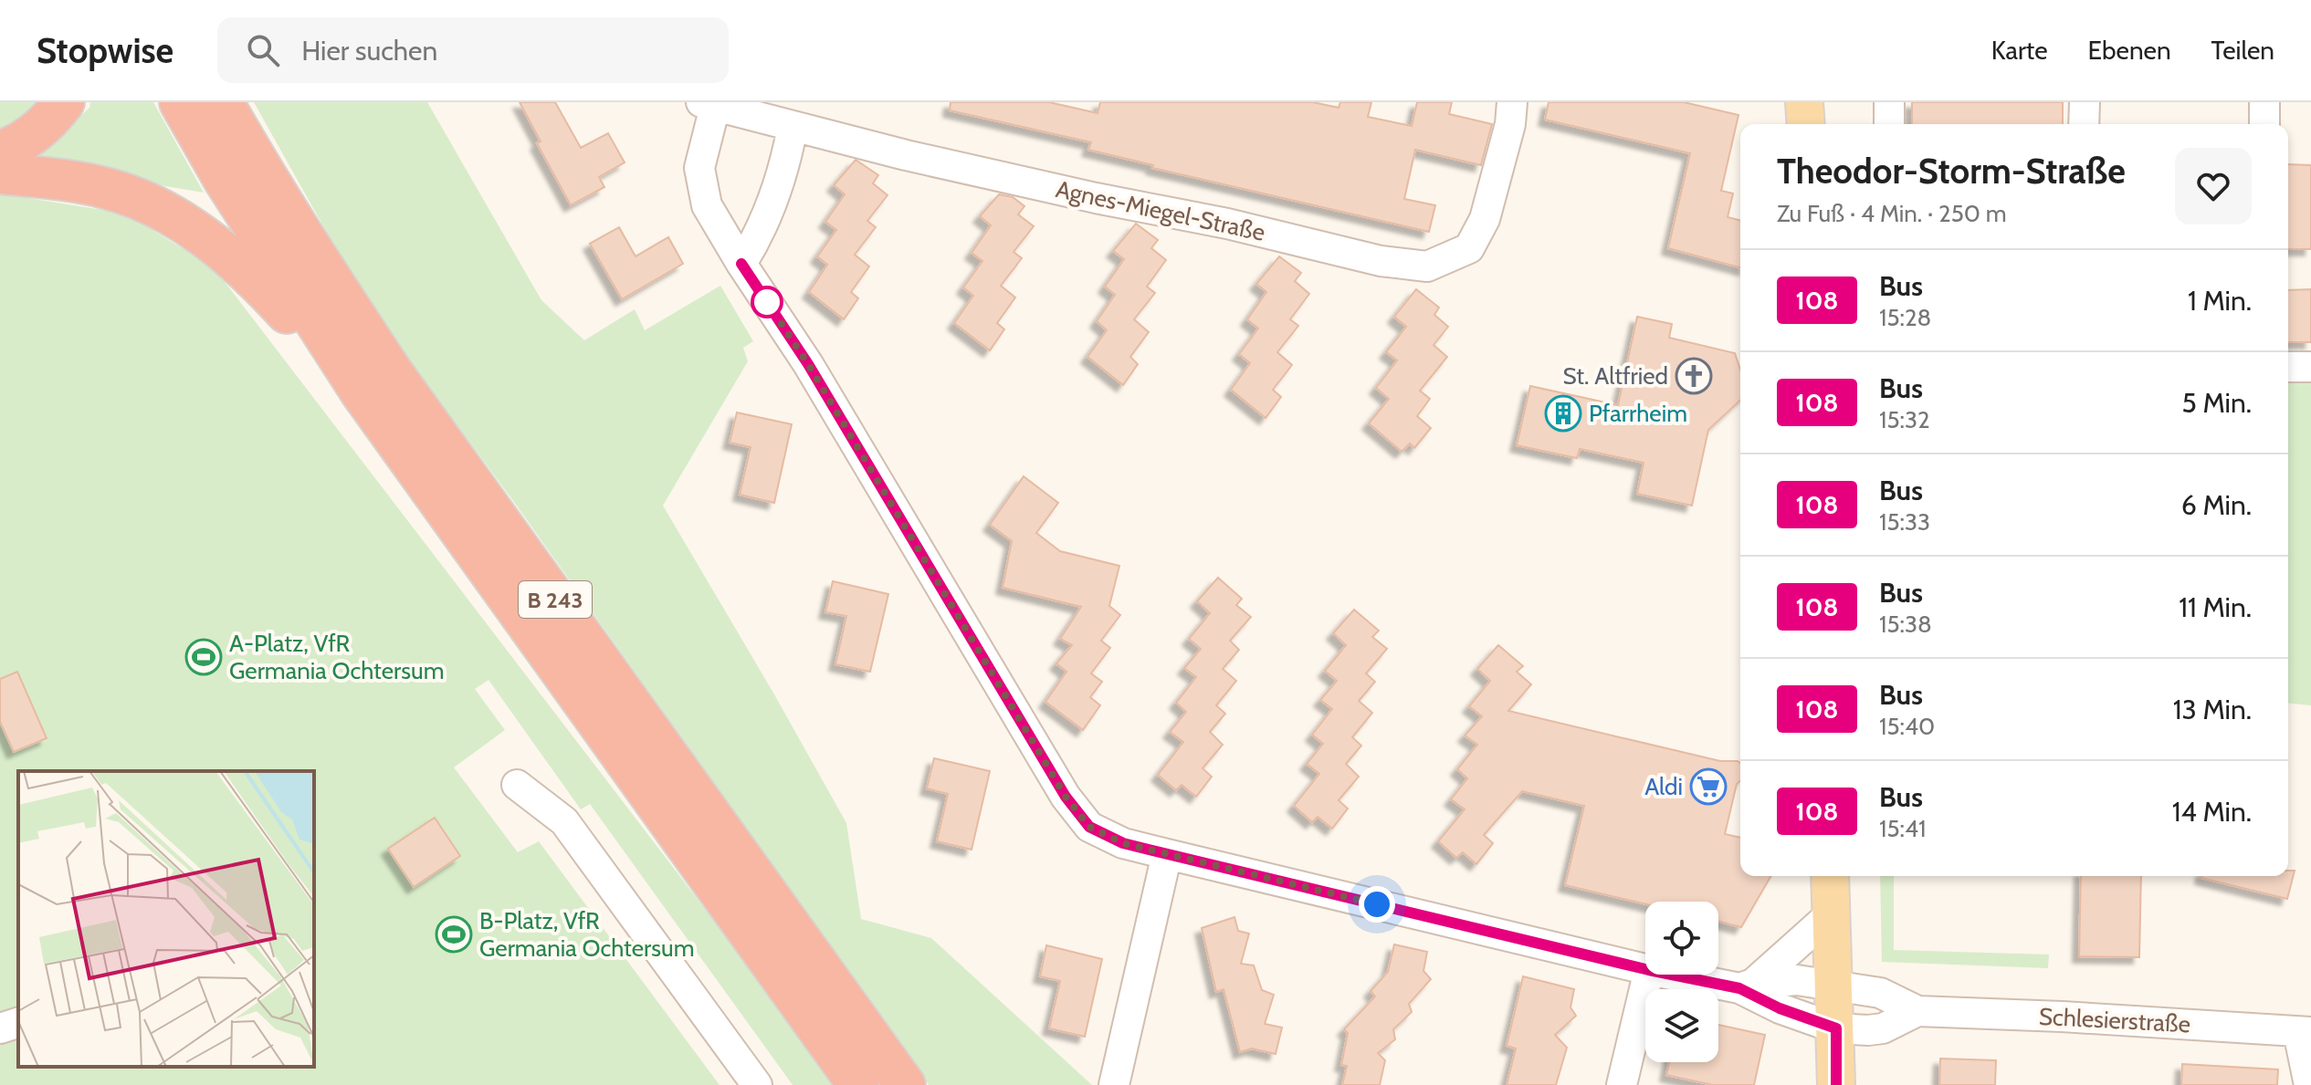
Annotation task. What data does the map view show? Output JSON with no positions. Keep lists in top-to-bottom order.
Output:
{
  "streets": {
    "highway": ["B 243"],
    "street": ["Agnes-Miegel-Straße", "Schlesierstraße"]
  },
  "places": {
    "church": ["St. Altfried"],
    "building": ["Pfarrheim"],
    "sports": ["A-Platz, VfR Germania Ochtersum", "B-Platz, VfR Germania Ochtersum"],
    "supermarket": ["Aldi"]
  },
  "lines": ["bus line 108"],
  "page": {
    "header": "Stopwise",
    "search": "Hier suchen",
    "nav": ["Karte", "Ebenen", "Teilen"],
    "heading": ["Theodor-Storm-Straße", "Zu Fuß · 4 Min. · 250 m"],
    "list": [
      {
        "mark": "108",
        "name": "Bus",
        "note": "15:28",
        "value": "1 Min."
      },
      {
        "mark": "108",
        "name": "Bus",
        "note": "15:32",
        "value": "5 Min."
      },
      {
        "mark": "108",
        "name": "Bus",
        "note": "15:33",
        "value": "6 Min."
      },
      {
        "mark": "108",
        "name": "Bus",
        "note": "15:38",
        "value": "11 Min."
      },
      {
        "mark": "108",
        "name": "Bus",
        "note": "15:40",
        "value": "13 Min."
      },
      {
        "mark": "108",
        "name": "Bus",
        "note": "15:41",
        "value": "14 Min."
      }
    ]
  }
}
